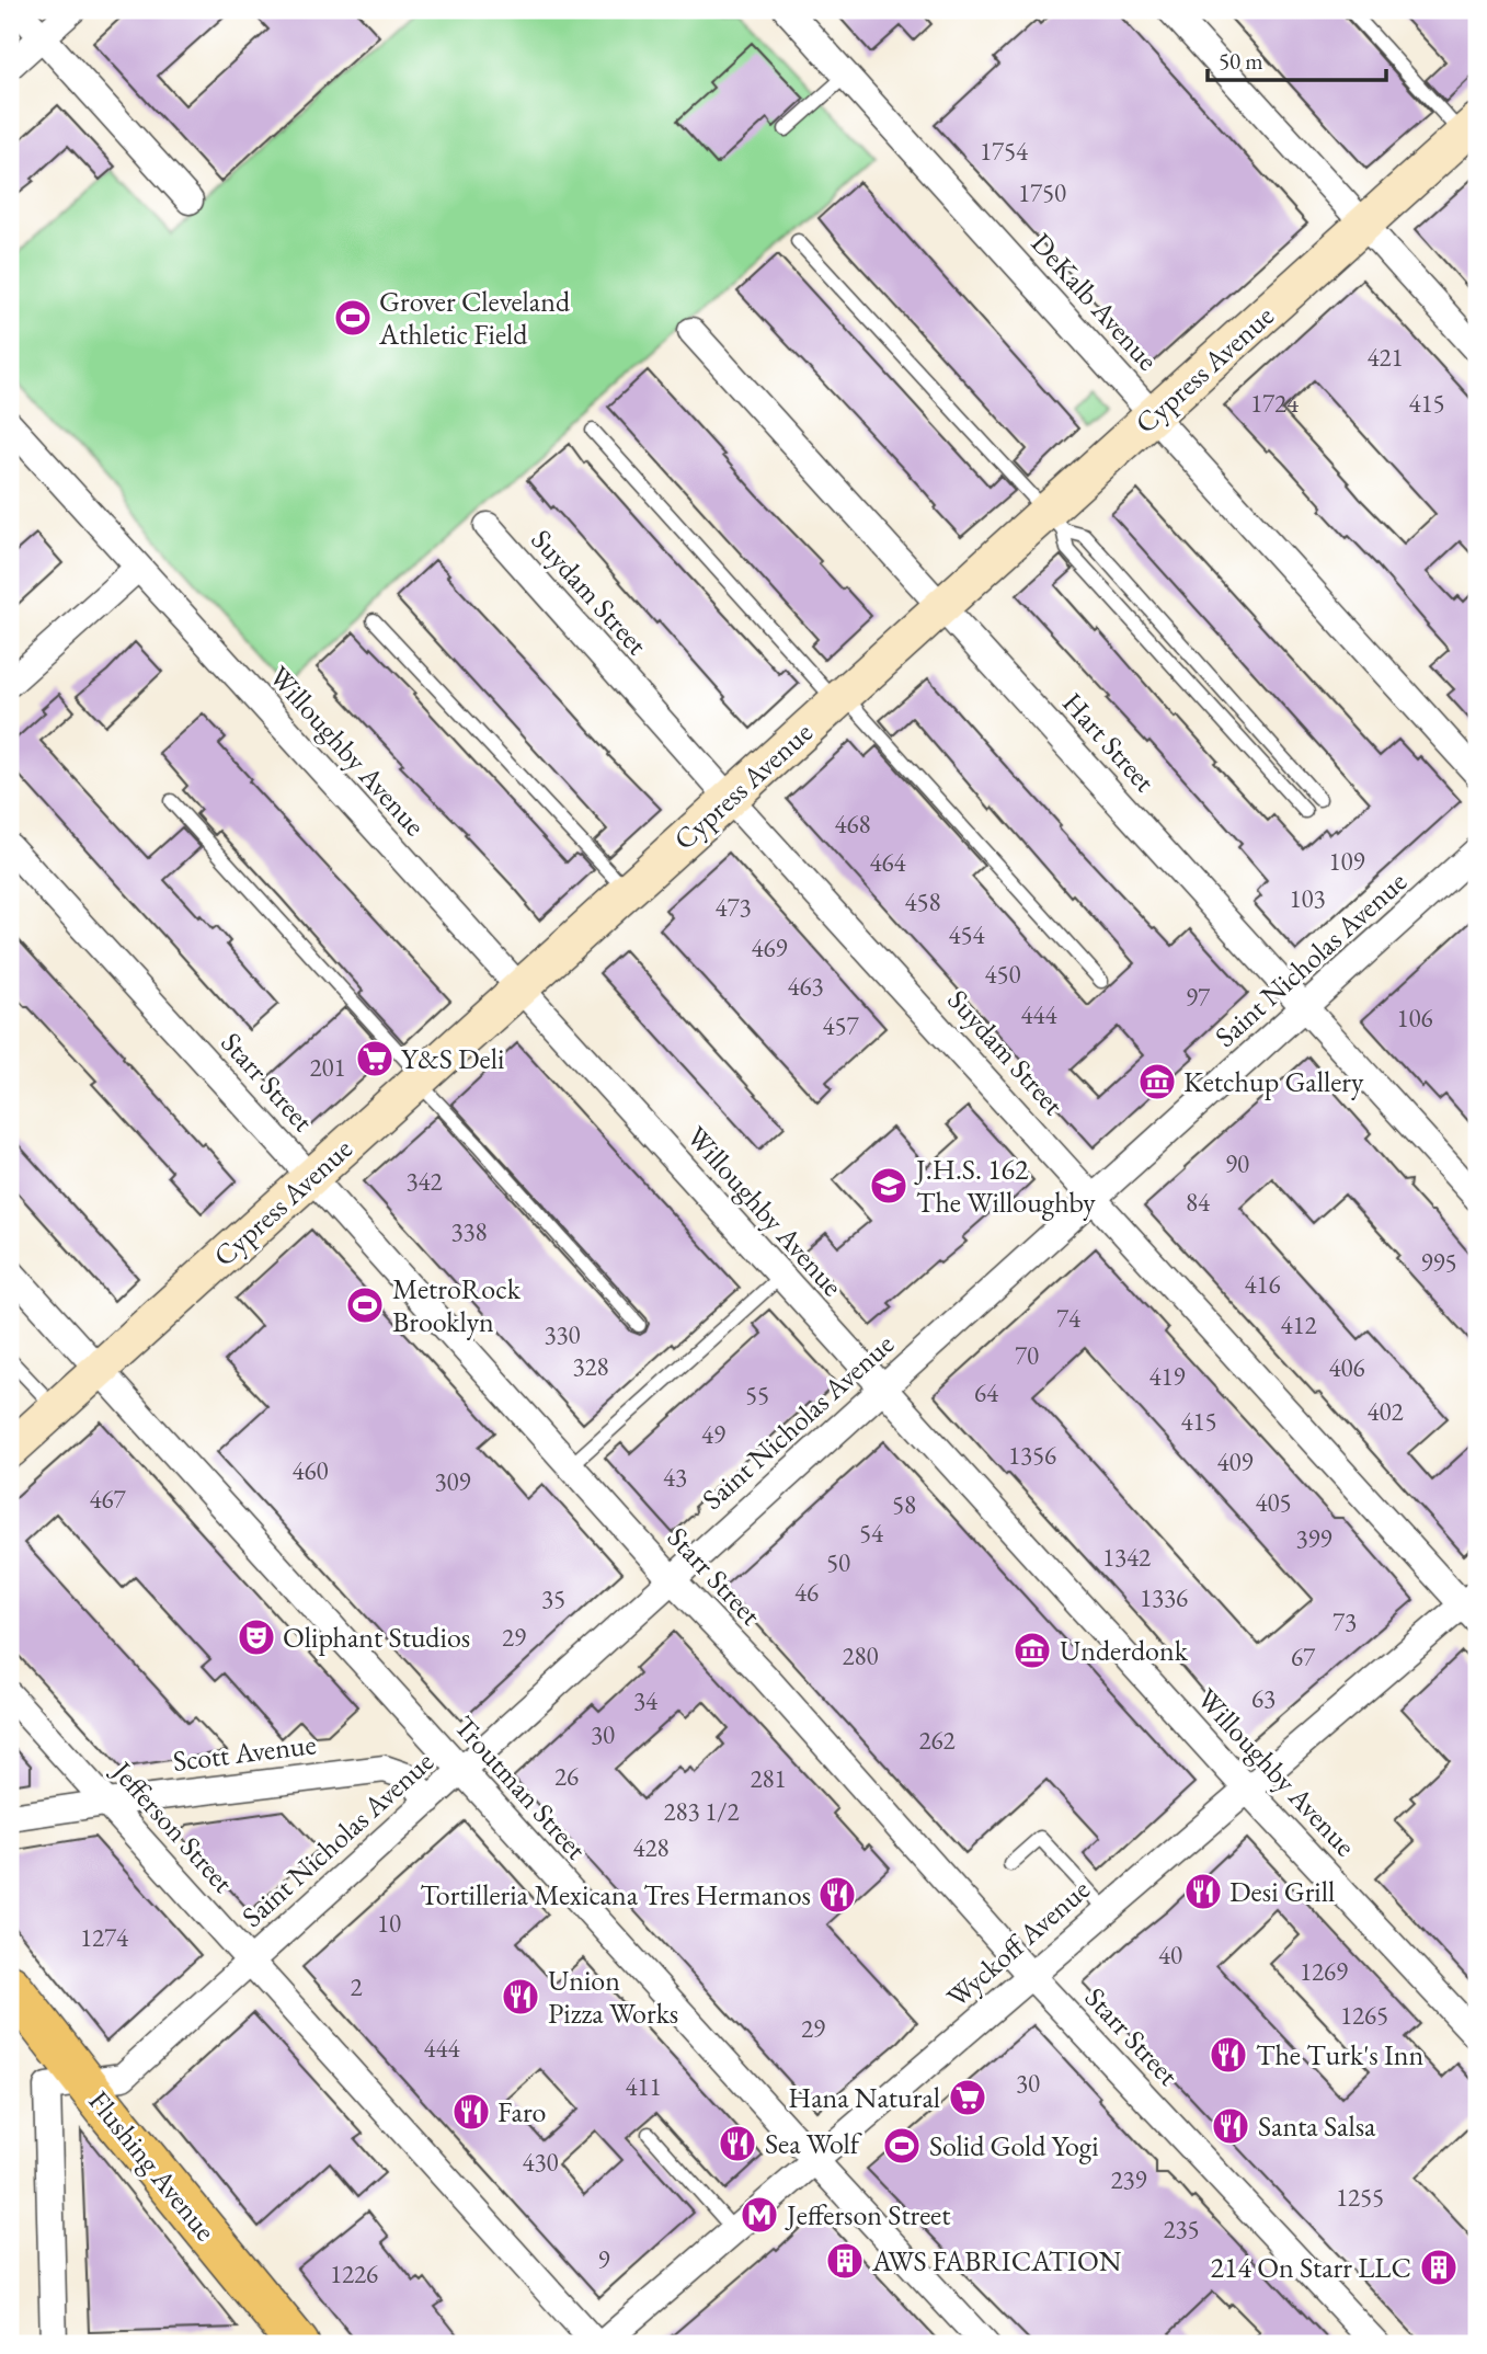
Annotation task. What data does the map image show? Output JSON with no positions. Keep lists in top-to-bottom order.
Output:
{
  "streets": {
    "main road": ["Cypress Avenue", "Flushing Avenue"],
    "street": [
      "DeKalb Avenue",
      "Suydam Street",
      "Hart Street",
      "Willoughby Avenue",
      "Saint Nicholas Avenue",
      "Starr Street",
      "Scott Avenue",
      "Troutman Street",
      "Jefferson Street",
      "Wyckoff Avenue"
    ]
  },
  "crossings": [
    ["DeKalb Avenue", "Cypress Avenue"],
    ["Cypress Avenue", "Suydam Street"],
    ["Cypress Avenue", "Hart Street"],
    ["Cypress Avenue", "Willoughby Avenue"],
    ["Cypress Avenue", "Starr Street"],
    ["Cypress Avenue", "Troutman Street"],
    ["Suydam Street", "Saint Nicholas Avenue"],
    ["Suydam Street", "Wyckoff Avenue"],
    ["Hart Street", "Saint Nicholas Avenue"],
    ["Willoughby Avenue", "Saint Nicholas Avenue"],
    ["Willoughby Avenue", "Wyckoff Avenue"],
    ["Saint Nicholas Avenue", "Starr Street"],
    ["Saint Nicholas Avenue", "Scott Avenue"],
    ["Saint Nicholas Avenue", "Troutman Street"],
    ["Saint Nicholas Avenue", "Jefferson Street"],
    ["Saint Nicholas Avenue", "Flushing Avenue"],
    ["Starr Street", "Wyckoff Avenue"],
    ["Scott Avenue", "Jefferson Street"],
    ["Troutman Street", "Wyckoff Avenue"],
    ["Jefferson Street", "Wyckoff Avenue"]
  ],
  "places": {
    "sports": ["Grover Cleveland Athletic Field", "MetroRock Brooklyn", "Solid Gold Yogi"],
    "supermarket": ["Y&S Deli", "Hana Natural"],
    "museum": ["Ketchup Gallery", "Underdonk"],
    "school or university": ["J.H.S. 162 The Willoughby"],
    "theatre": ["Oliphant Studios"],
    "restaurant": [
      "Desi Grill",
      "Tortilleria Mexicana Tres Hermanos",
      "Union Pizza Works",
      "The Turk's Inn",
      "Faro",
      "Santa Salsa",
      "Sea Wolf"
    ],
    "metro station": ["Jefferson Street"],
    "building": ["AWS FABRICATION", "214 On Starr LLC"]
  },
  "house_numbers": [
    "1754",
    "1750",
    "421",
    "1724",
    "415",
    "468",
    "109",
    "464",
    "103",
    "458",
    "473",
    "454",
    "469",
    "450",
    "463",
    "97",
    "444",
    "106",
    "457",
    "201",
    "90",
    "342",
    "84",
    "338",
    "995",
    "416",
    "74",
    "412",
    "330",
    "70",
    "328",
    "406",
    "419",
    "64",
    "55",
    "402",
    "415",
    "49",
    "1356",
    "409",
    "460",
    "43",
    "309",
    "467",
    "405",
    "58",
    "54",
    "399",
    "1342",
    "50",
    "46",
    "1336",
    "35",
    "73",
    "29",
    "280",
    "67",
    "63",
    "34",
    "30",
    "262",
    "26",
    "281",
    "283 1/2",
    "428",
    "10",
    "1274",
    "40",
    "1269",
    "2",
    "1265",
    "29",
    "444",
    "30",
    "411",
    "430",
    "239",
    "1255",
    "235",
    "9",
    "1226"
  ],
  "scale_bar": "50 m"
}
